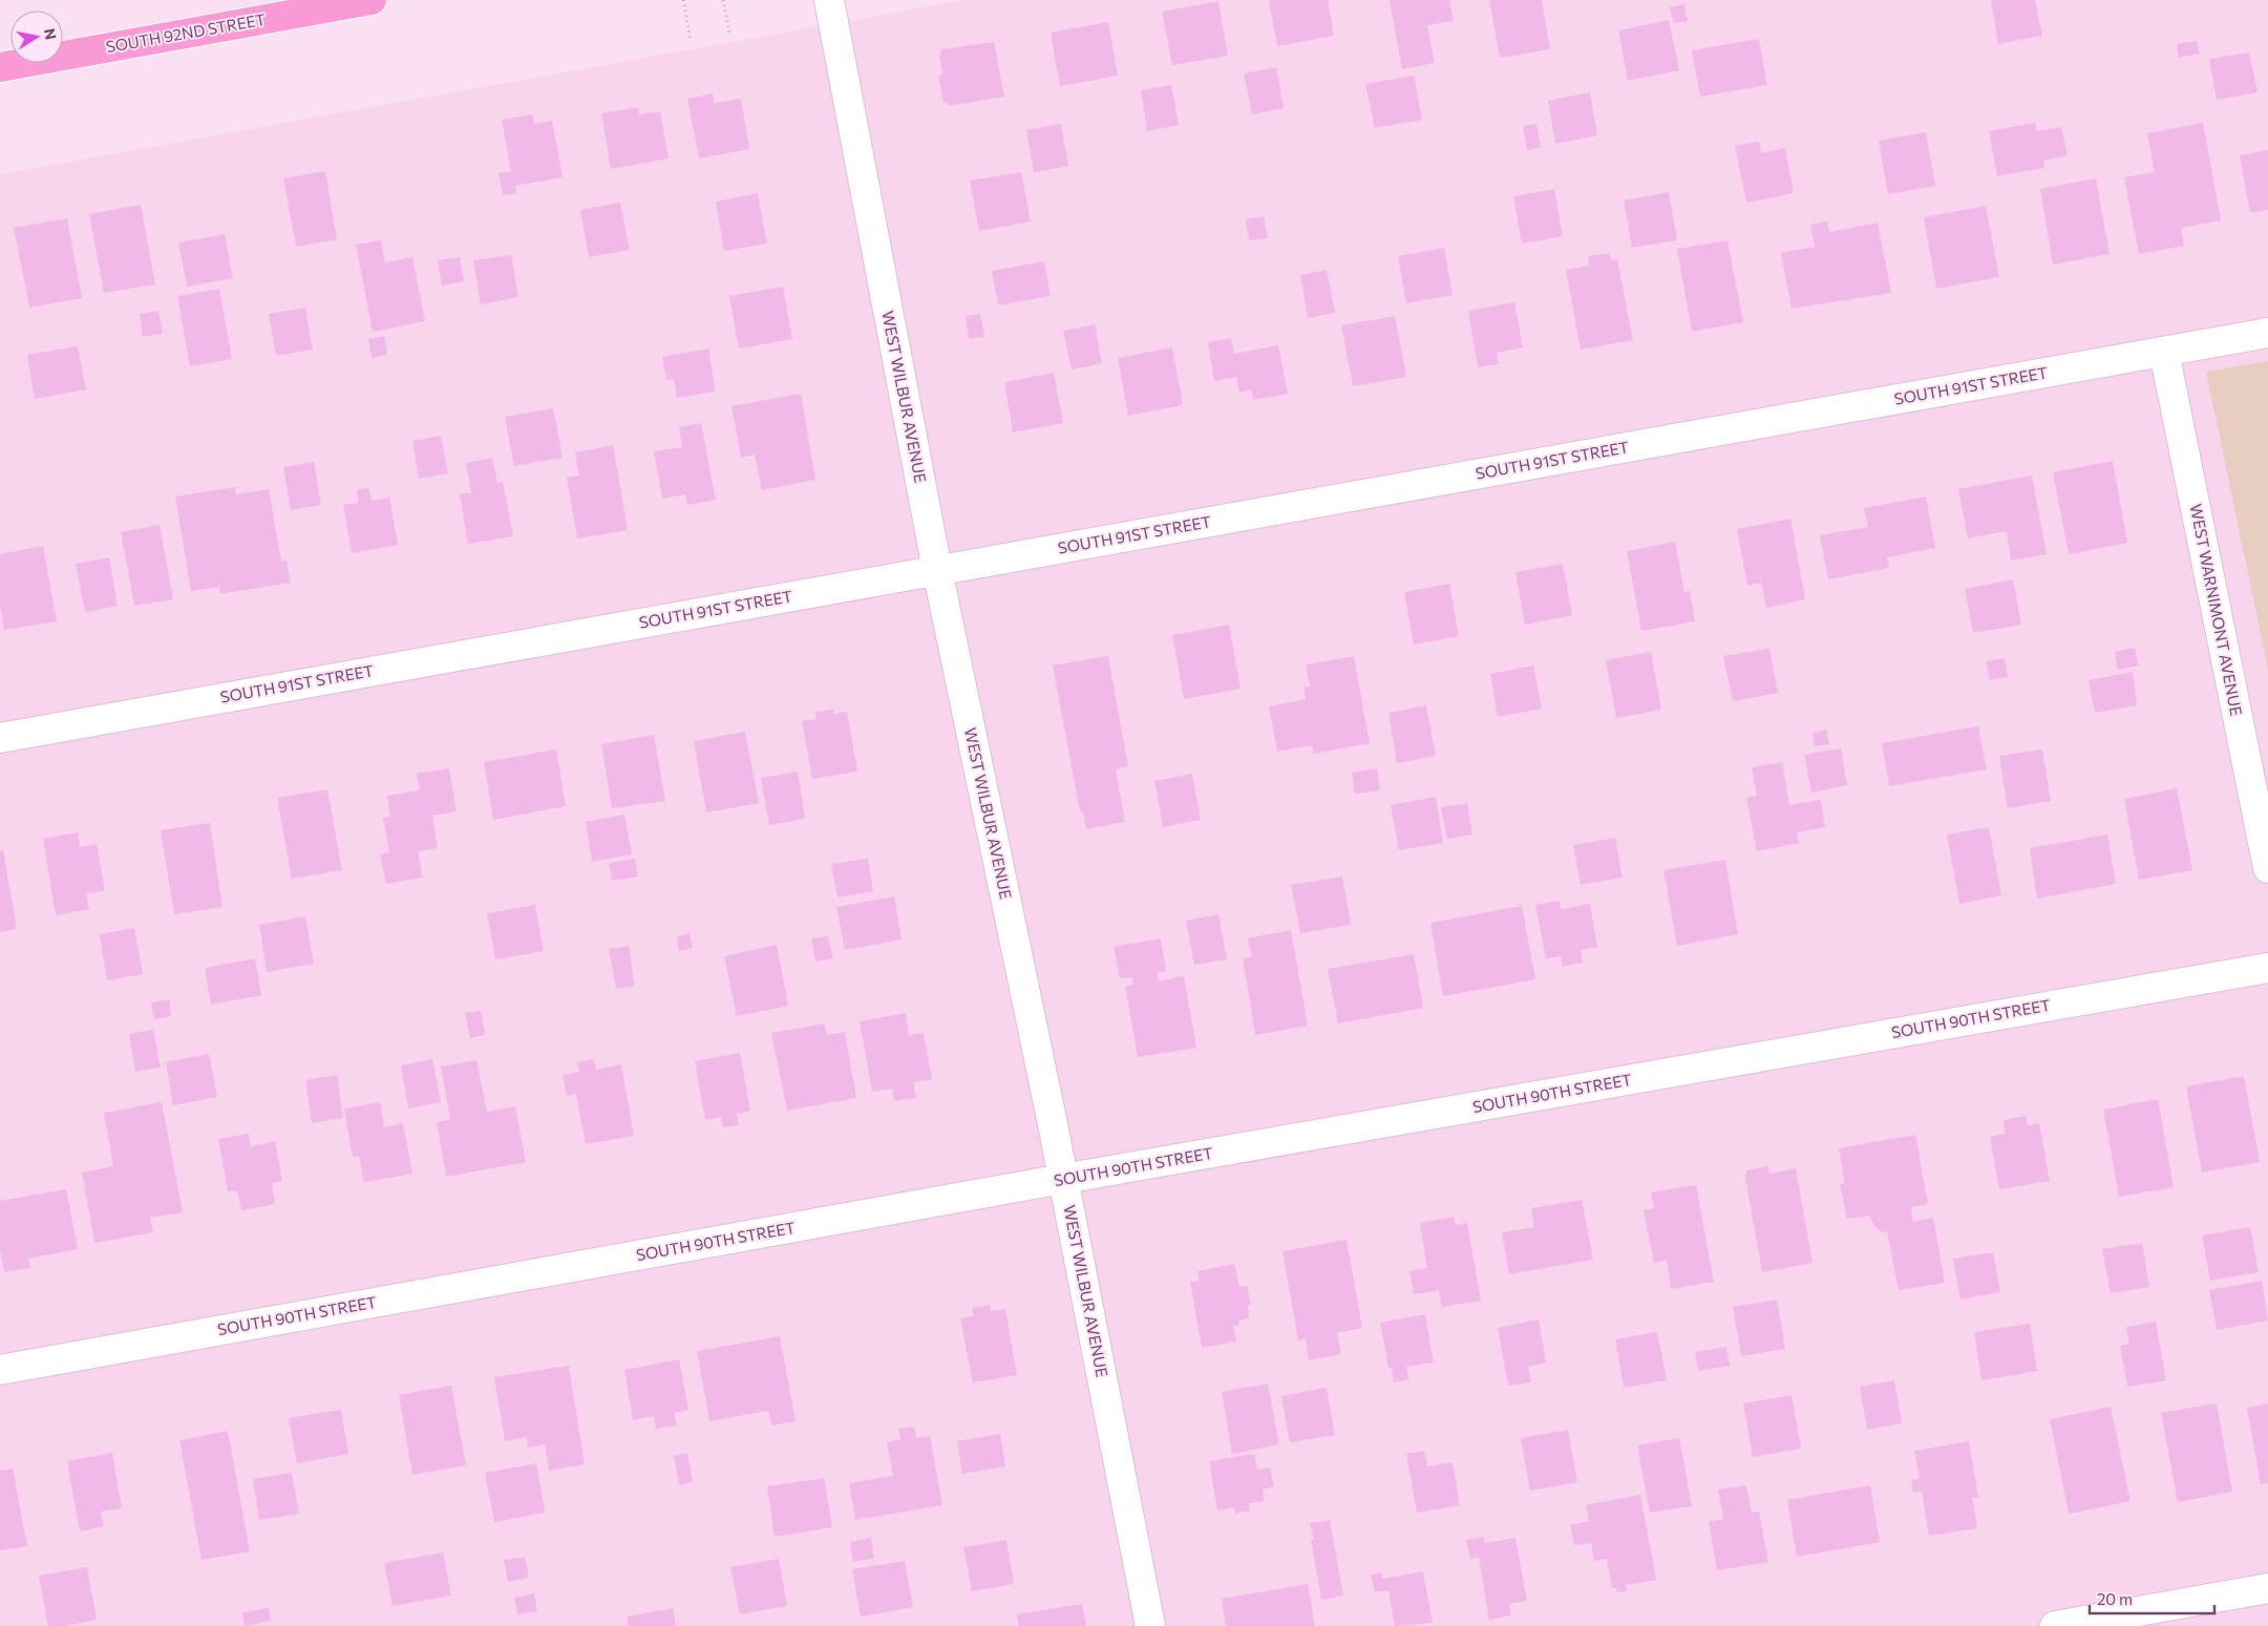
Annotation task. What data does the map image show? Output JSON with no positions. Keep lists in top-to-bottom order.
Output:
{
  "streets": {
    "main road": ["SOUTH 92ND STREET"],
    "street": [
      "SOUTH 91ST STREET",
      "WEST WILBUR AVENUE",
      "WEST WARNIMONT AVENUE",
      "SOUTH 90TH STREET"
    ]
  },
  "crossings": [
    ["SOUTH 91ST STREET", "WEST WILBUR AVENUE"],
    ["SOUTH 91ST STREET", "WEST WARNIMONT AVENUE"],
    ["WEST WILBUR AVENUE", "SOUTH 90TH STREET"]
  ],
  "scale_bar": "20 m",
  "north": "right"
}
